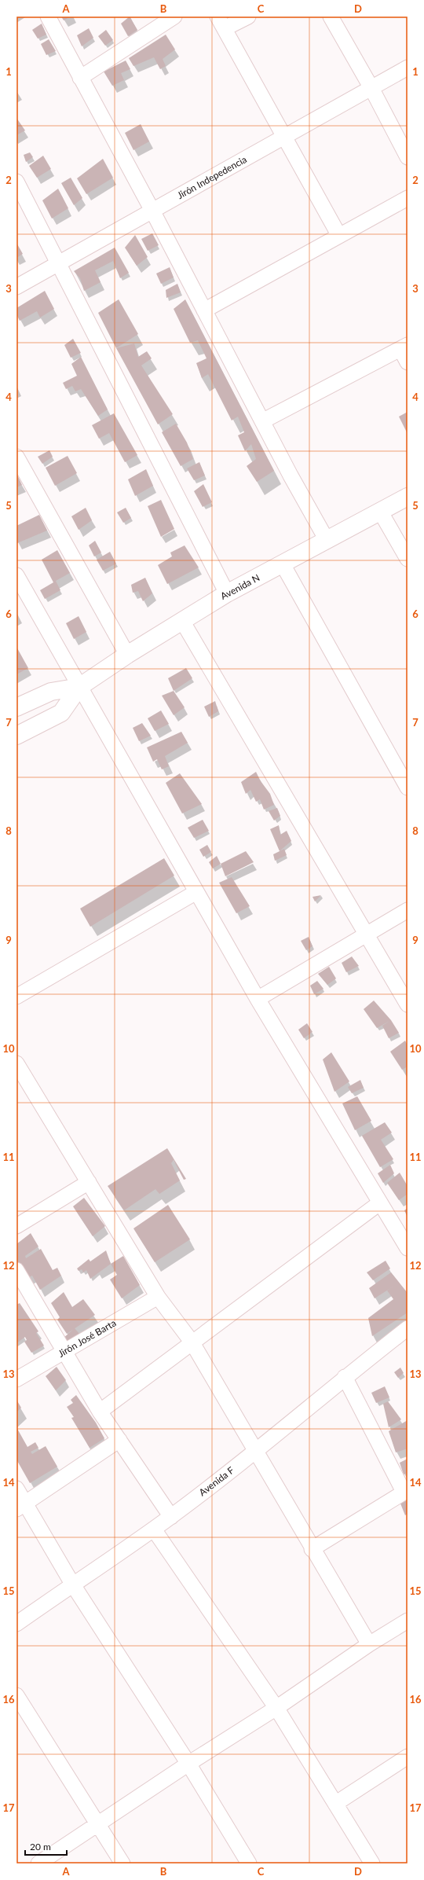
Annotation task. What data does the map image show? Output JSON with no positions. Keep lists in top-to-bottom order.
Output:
{
  "streets": {
    "street": [
      "Jirón Indepedencia",
      "Avenida N",
      "Jirón José Barta",
      "Avenida F"
    ]
  },
  "scale_bar": "20 m",
  "grid": {
    "columns": [
      "A",
      "B",
      "C",
      "D"
    ],
    "rows": [
      "1",
      "2",
      "3",
      "4",
      "5",
      "6",
      "7",
      "8",
      "9",
      "10",
      "11",
      "12",
      "13",
      "14",
      "15",
      "16",
      "17"
    ]
  }
}
